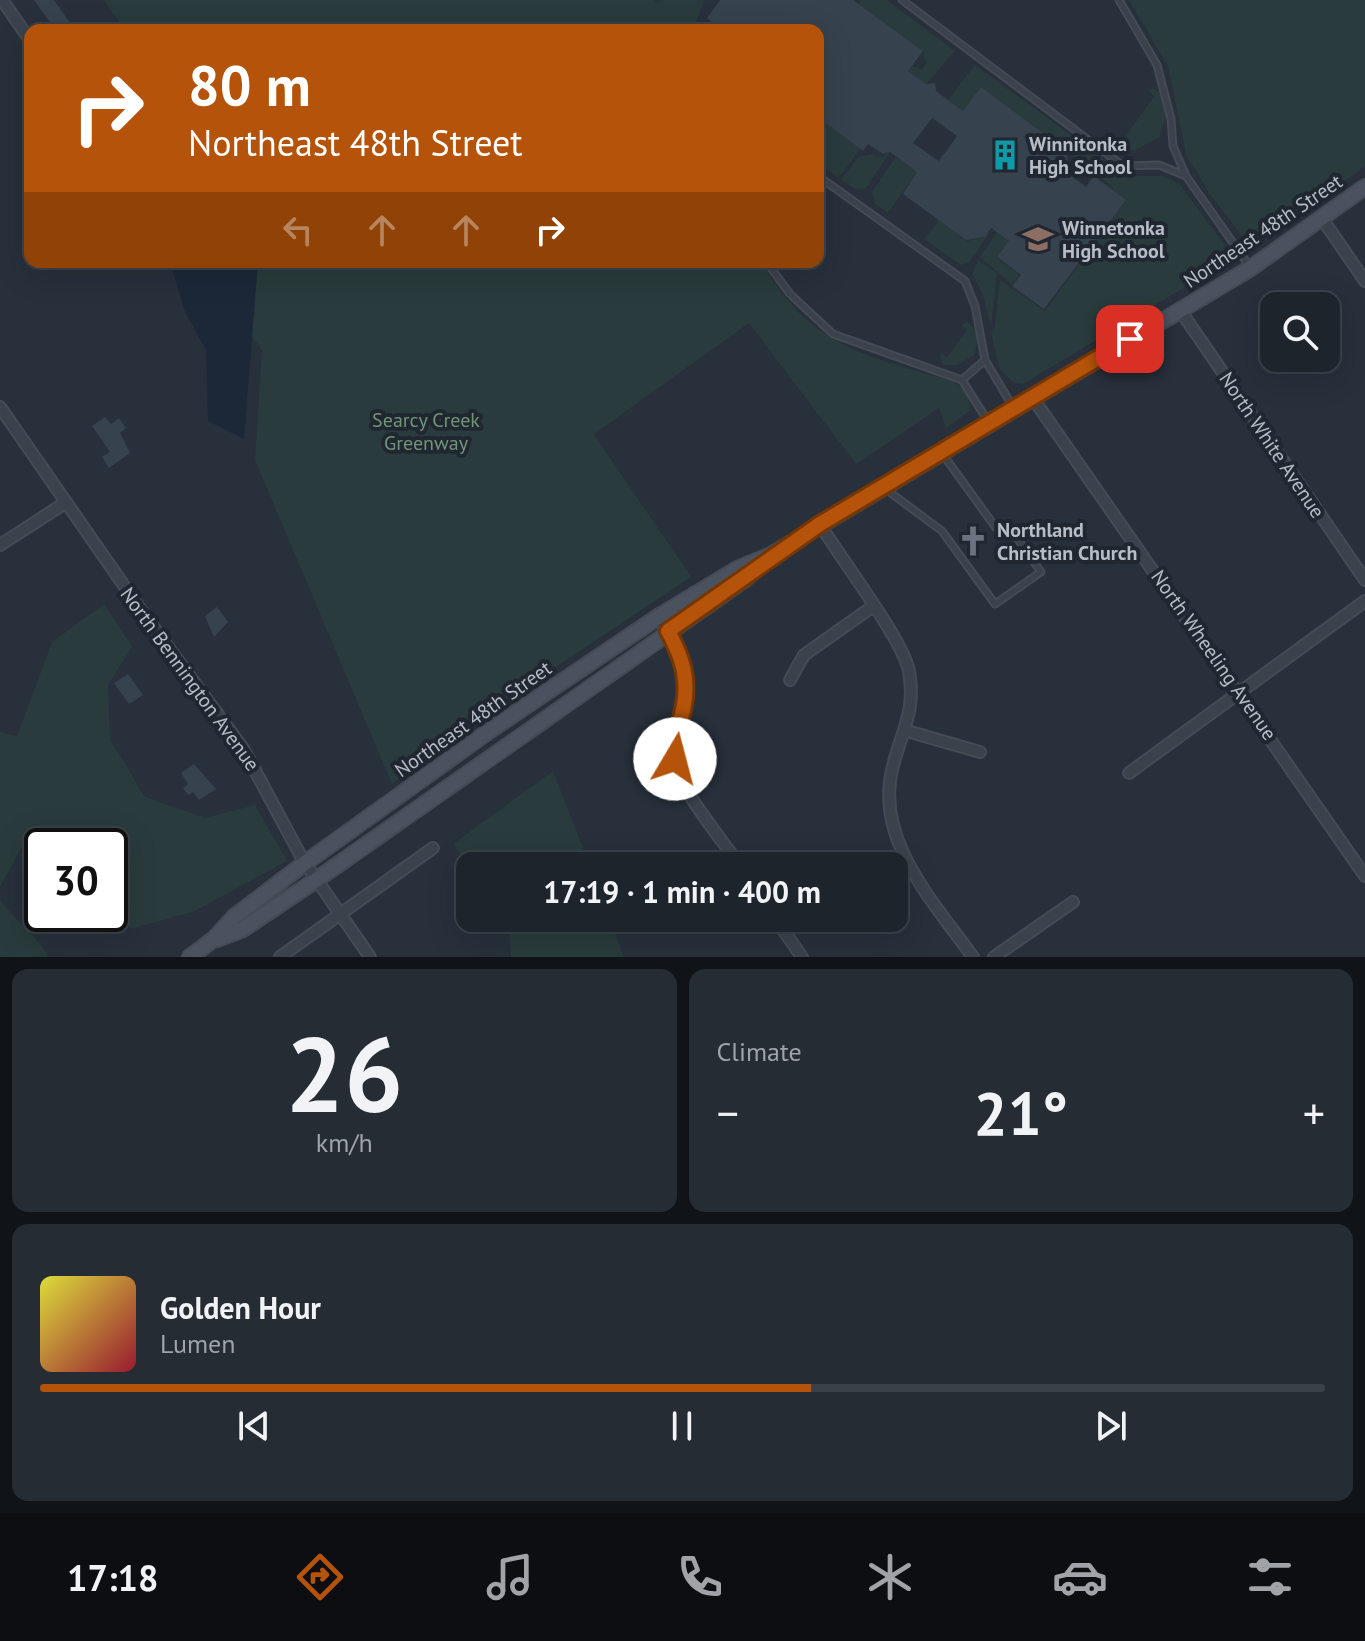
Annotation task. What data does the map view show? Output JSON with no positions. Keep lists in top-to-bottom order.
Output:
{
  "streets": {
    "street": [
      "Northeast 48th Street",
      "North White Avenue",
      "North Wheeling Avenue",
      "North Bennington Avenue"
    ]
  },
  "crossings": [
    ["Northeast 48th Street", "North White Avenue"],
    ["Northeast 48th Street", "North Wheeling Avenue"],
    ["Northeast 48th Street", "North Bennington Avenue"]
  ],
  "parks": ["Searcy Creek Greenway"],
  "places": {
    "building": ["Winnitonka High School"],
    "school or university": ["Winnetonka High School"],
    "church": ["Northland Christian Church"]
  },
  "page": {
    "turn": ["80 m", "Northeast 48th Street"],
    "limit": "30",
    "trip": "17:19 · 1 min · 400 m",
    "tile": [
      ["26", "km/h"],
      "Climate"
    ],
    "heat": ["−", "21°", "+"],
    "song": ["Golden Hour", "Lumen"],
    "tabs": "17:18"
  }
}
